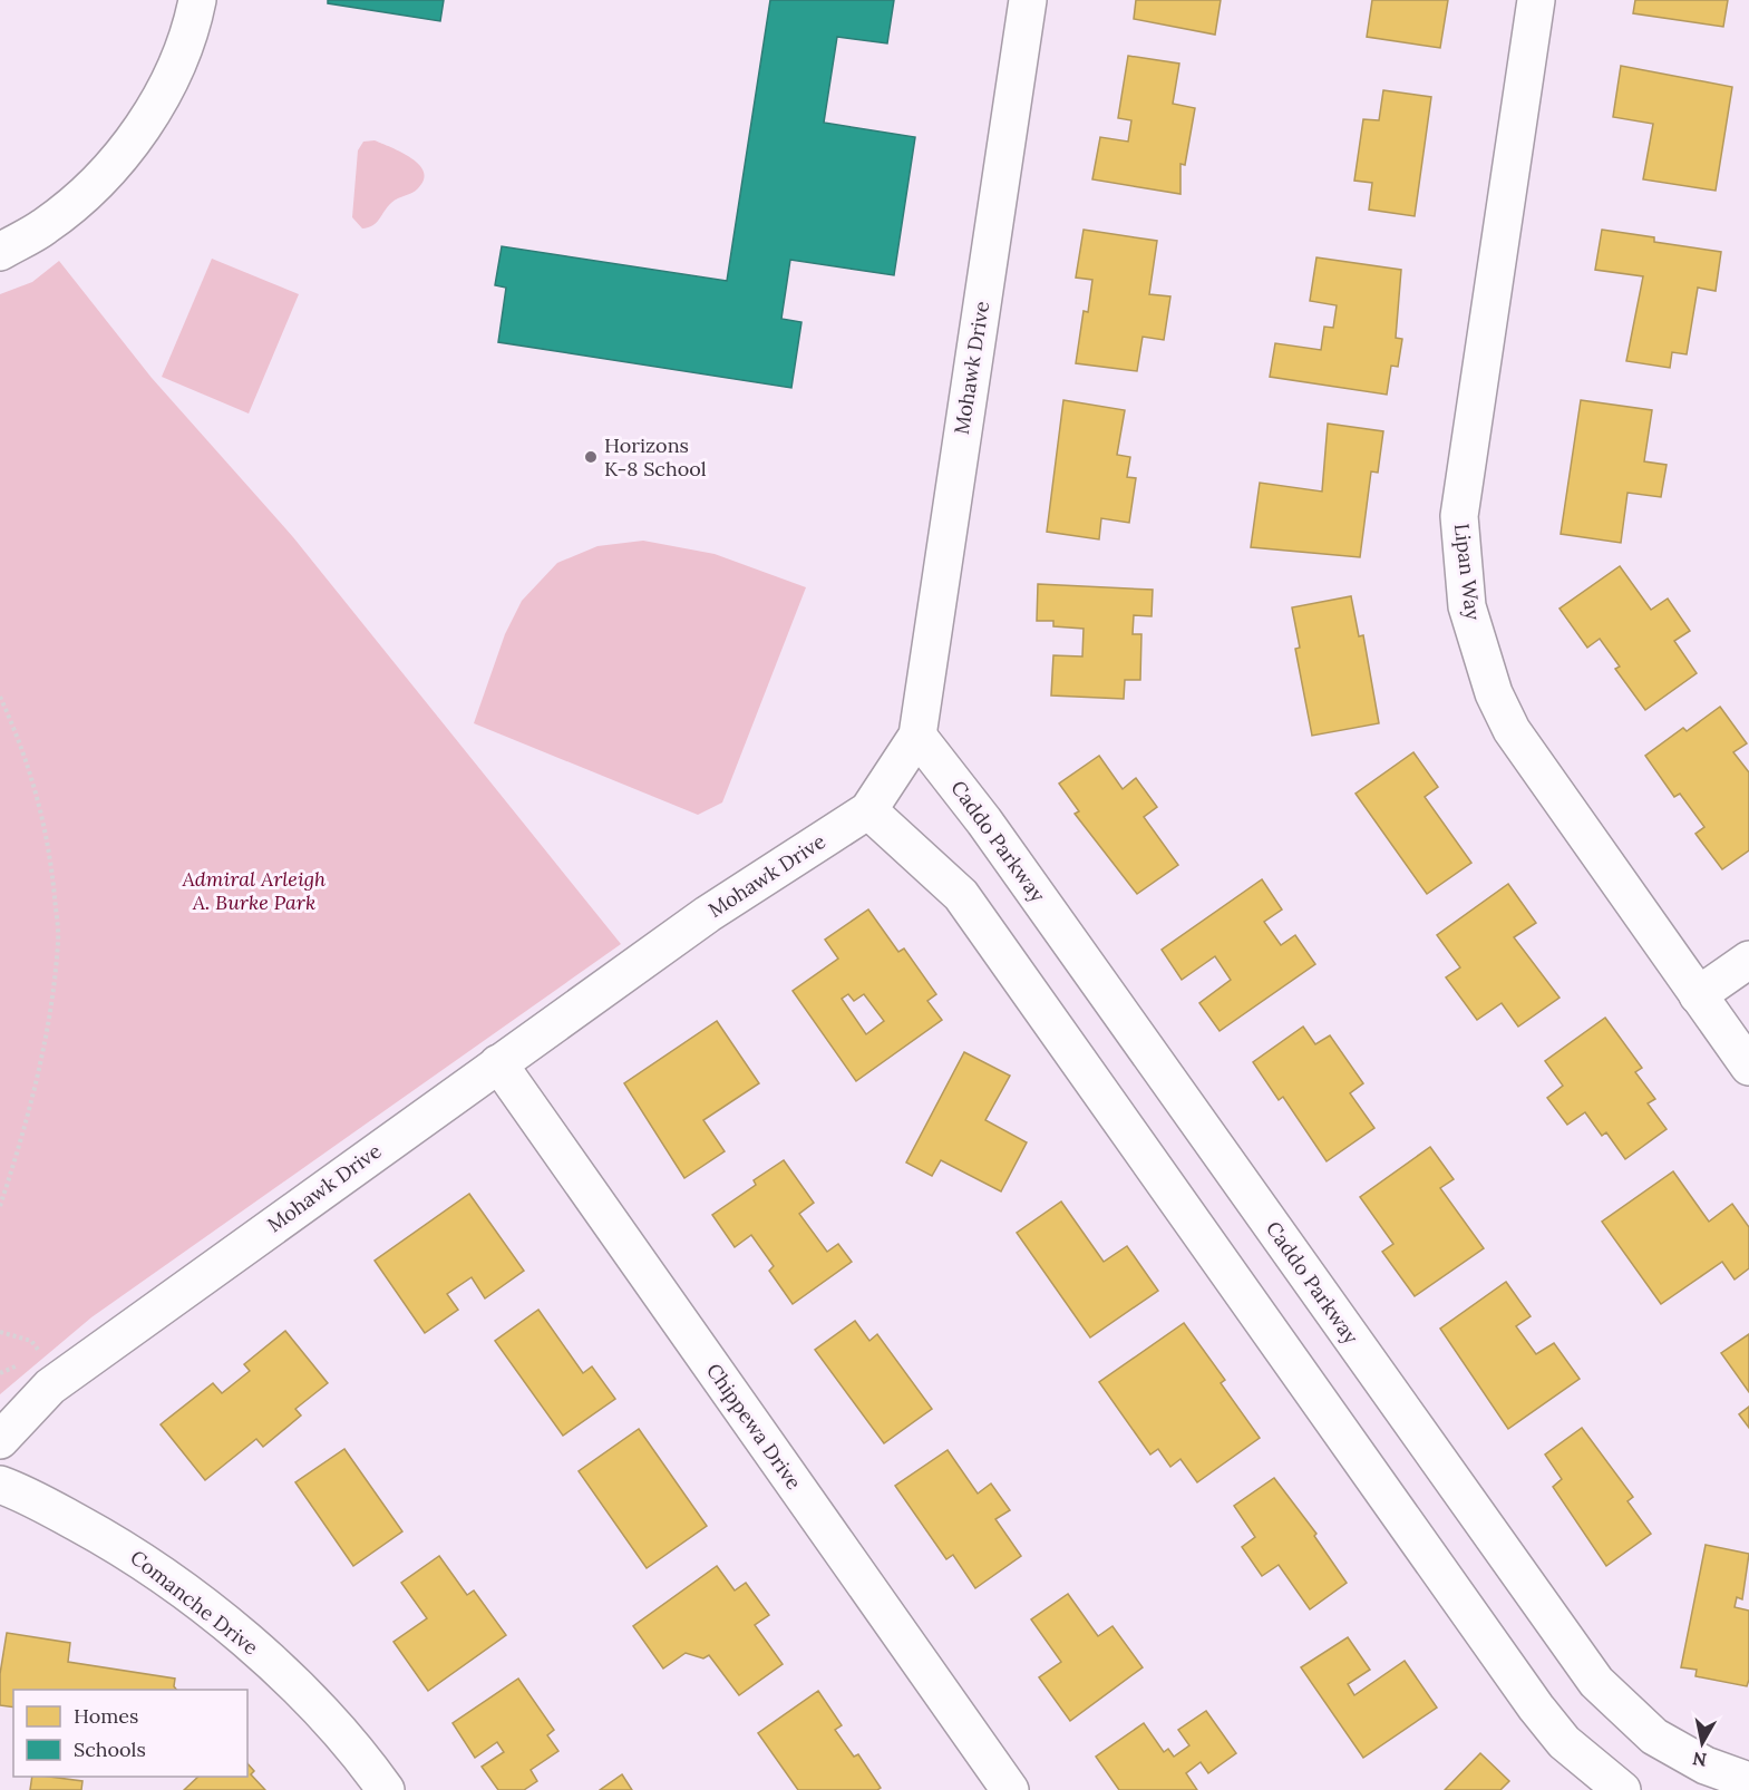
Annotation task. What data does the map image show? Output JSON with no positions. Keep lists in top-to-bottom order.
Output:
{
  "streets": {
    "street": [
      "Mohawk Drive",
      "Lipan Way",
      "Caddo Parkway",
      "Chippewa Drive",
      "Comanche Drive"
    ]
  },
  "crossings": [
    ["Mohawk Drive", "Caddo Parkway"],
    ["Mohawk Drive", "Chippewa Drive"]
  ],
  "parks": ["Admiral Arleigh A. Burke Park"],
  "places": ["Horizons K-8 School"],
  "legend": ["Homes", "Schools"],
  "north": "bottom"
}
